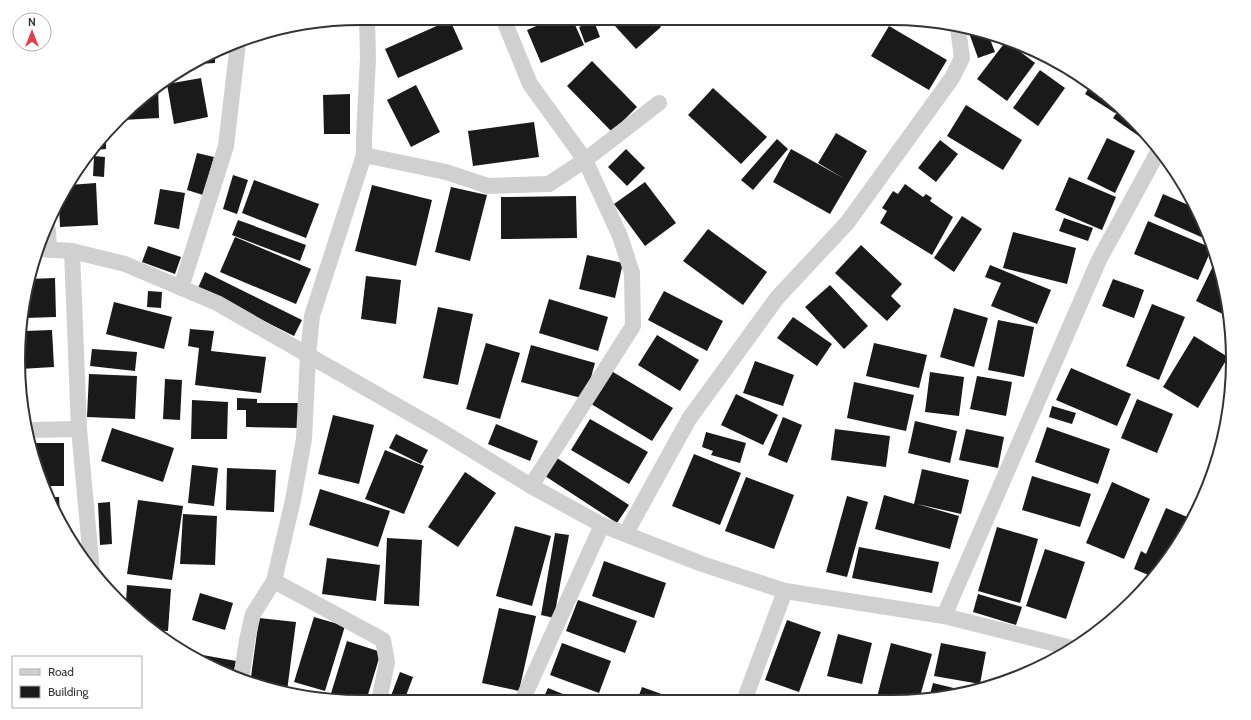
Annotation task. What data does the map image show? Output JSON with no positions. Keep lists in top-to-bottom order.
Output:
{
  "legend": ["Road", "Building"],
  "north": "top"
}
